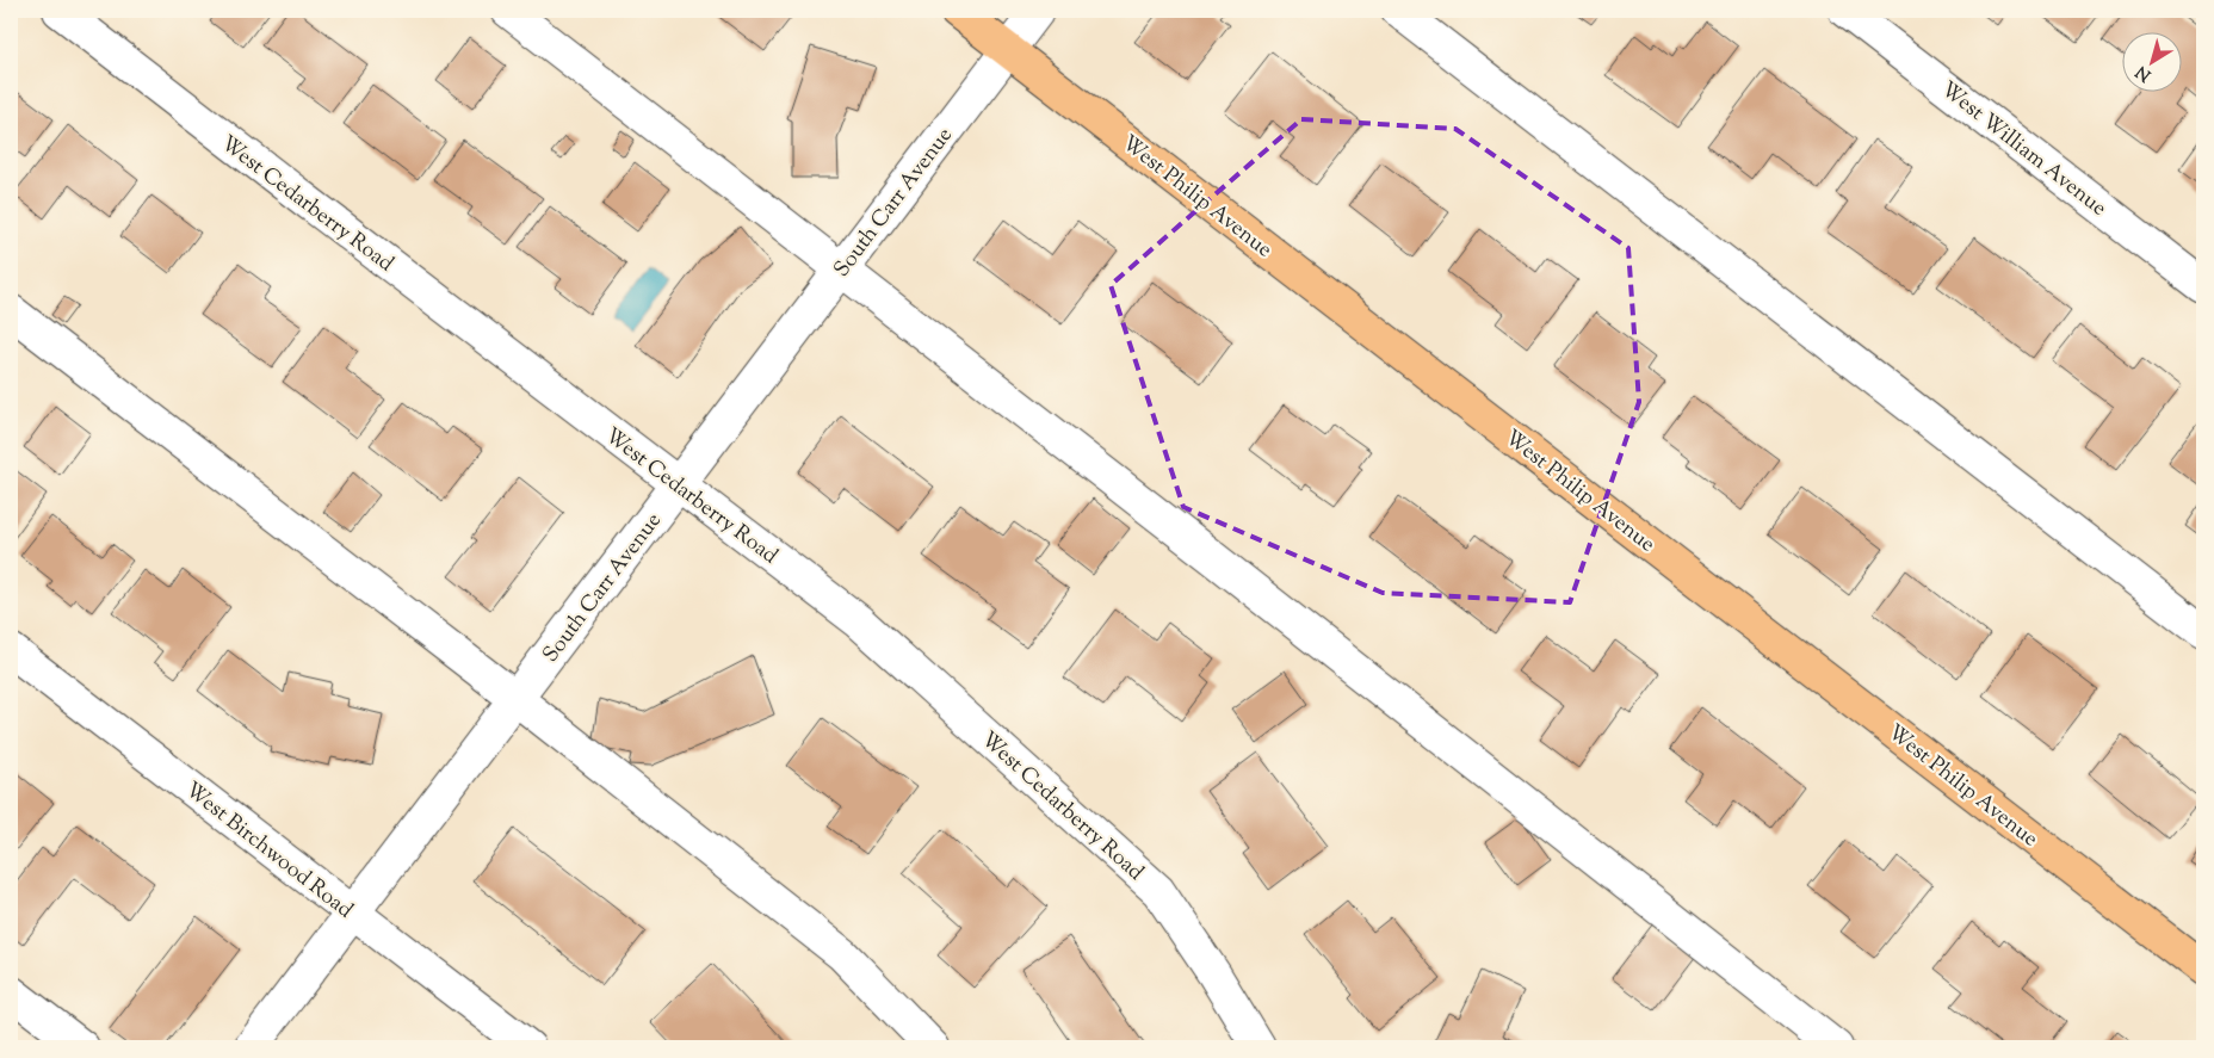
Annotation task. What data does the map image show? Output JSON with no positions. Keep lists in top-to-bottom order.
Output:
{
  "streets": {
    "main road": ["West Philip Avenue"],
    "street": [
      "West William Avenue",
      "South Carr Avenue",
      "West Cedarberry Road",
      "West Birchwood Road"
    ]
  },
  "crossings": [
    ["West Philip Avenue", "South Carr Avenue"],
    ["South Carr Avenue", "West Cedarberry Road"],
    ["South Carr Avenue", "West Birchwood Road"]
  ],
  "north": "bottom left"
}
